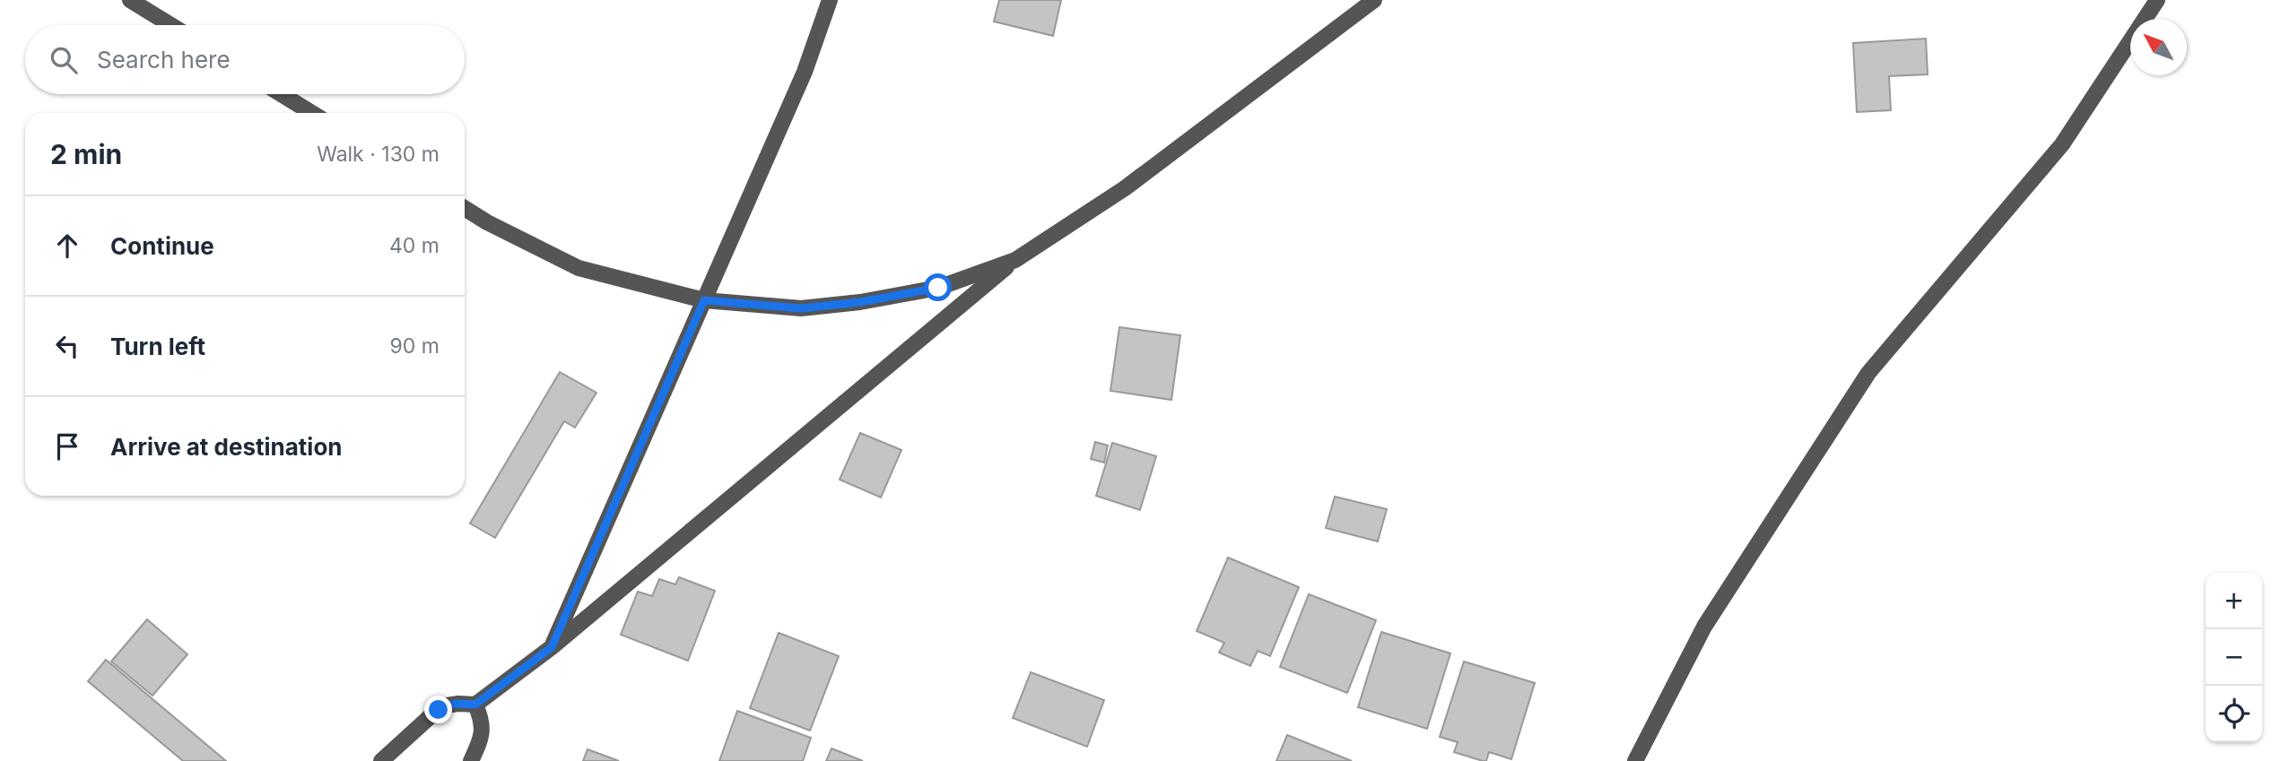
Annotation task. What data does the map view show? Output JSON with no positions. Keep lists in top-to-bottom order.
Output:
{
  "north": "top left",
  "page": {
    "search": "Search here",
    "heading": ["2 min", "Walk · 130 m"],
    "list": [
      ["Continue", "40 m"],
      ["Turn left", "90 m"],
      "Arrive at destination"
    ],
    "map_buttons": ["+", "−"]
  }
}
